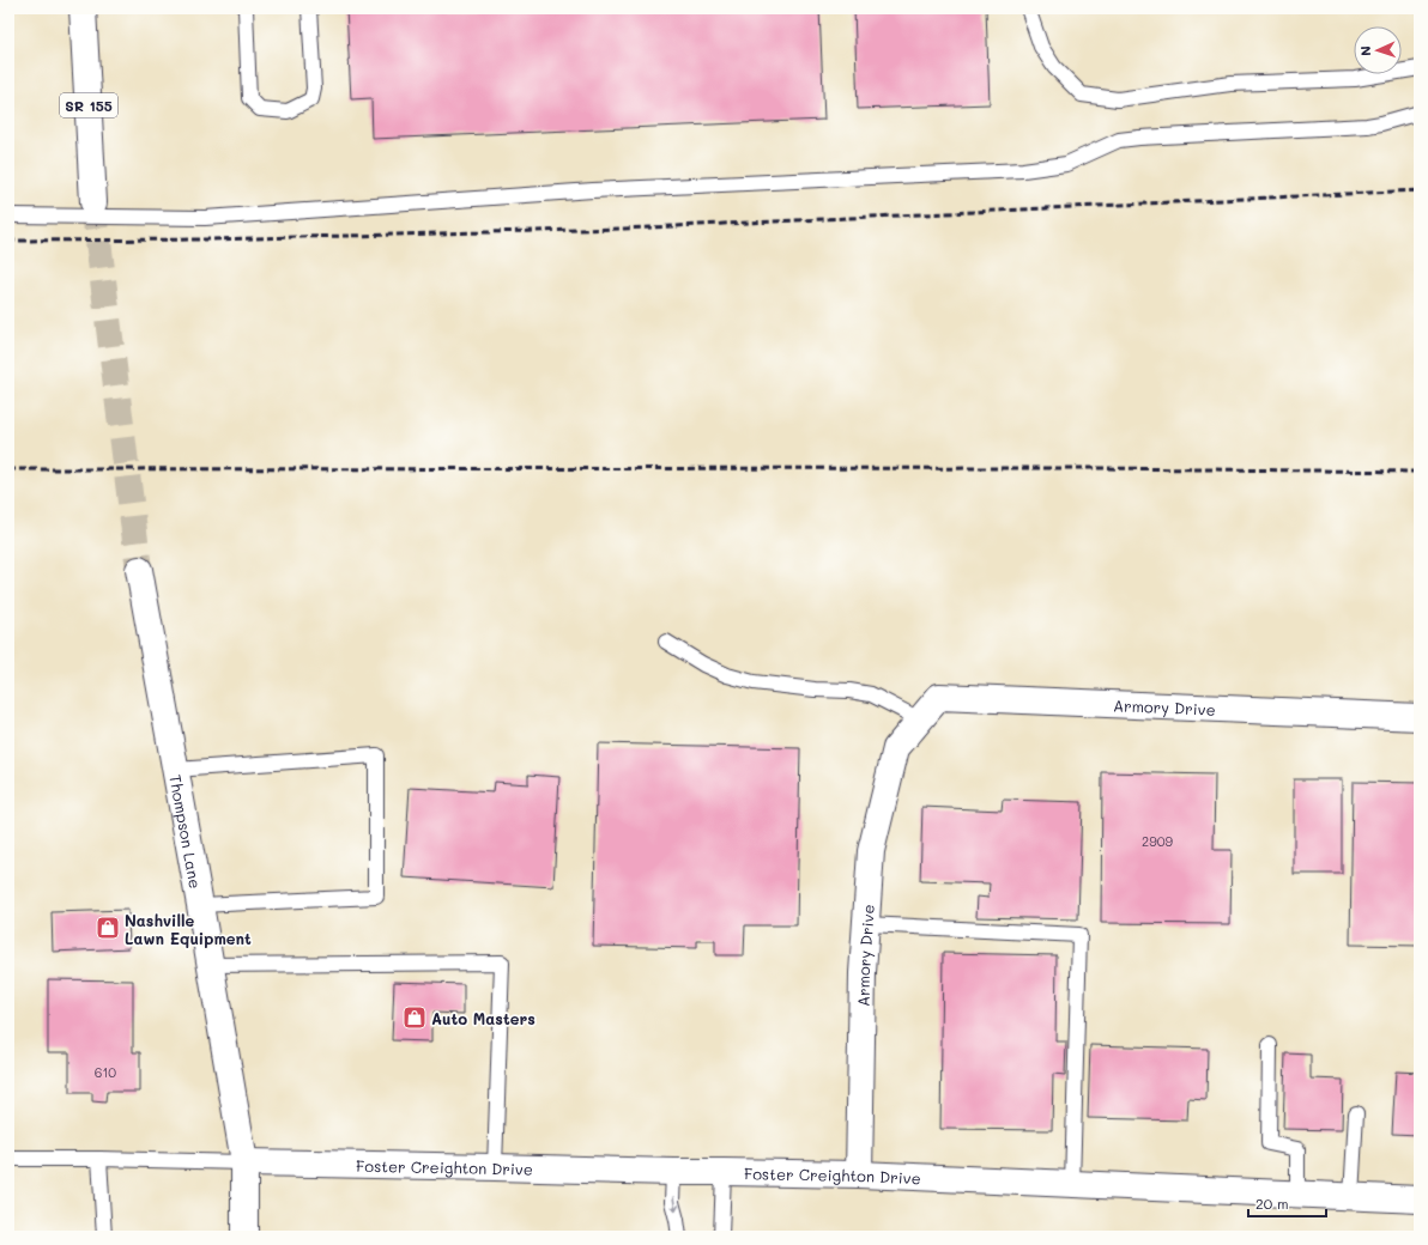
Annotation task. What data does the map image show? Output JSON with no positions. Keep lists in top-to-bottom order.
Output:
{
  "streets": {
    "street": [
      "SR 155",
      "Armory Drive",
      "Thompson Lane",
      "Foster Creighton Drive"
    ]
  },
  "crossings": [
    ["Armory Drive", "Foster Creighton Drive"],
    ["Thompson Lane", "Foster Creighton Drive"]
  ],
  "places": {
    "shop": ["Nashville Lawn Equipment", "Auto Masters"]
  },
  "house_numbers": ["2909", "610"],
  "scale_bar": "20 m",
  "north": "left"
}
